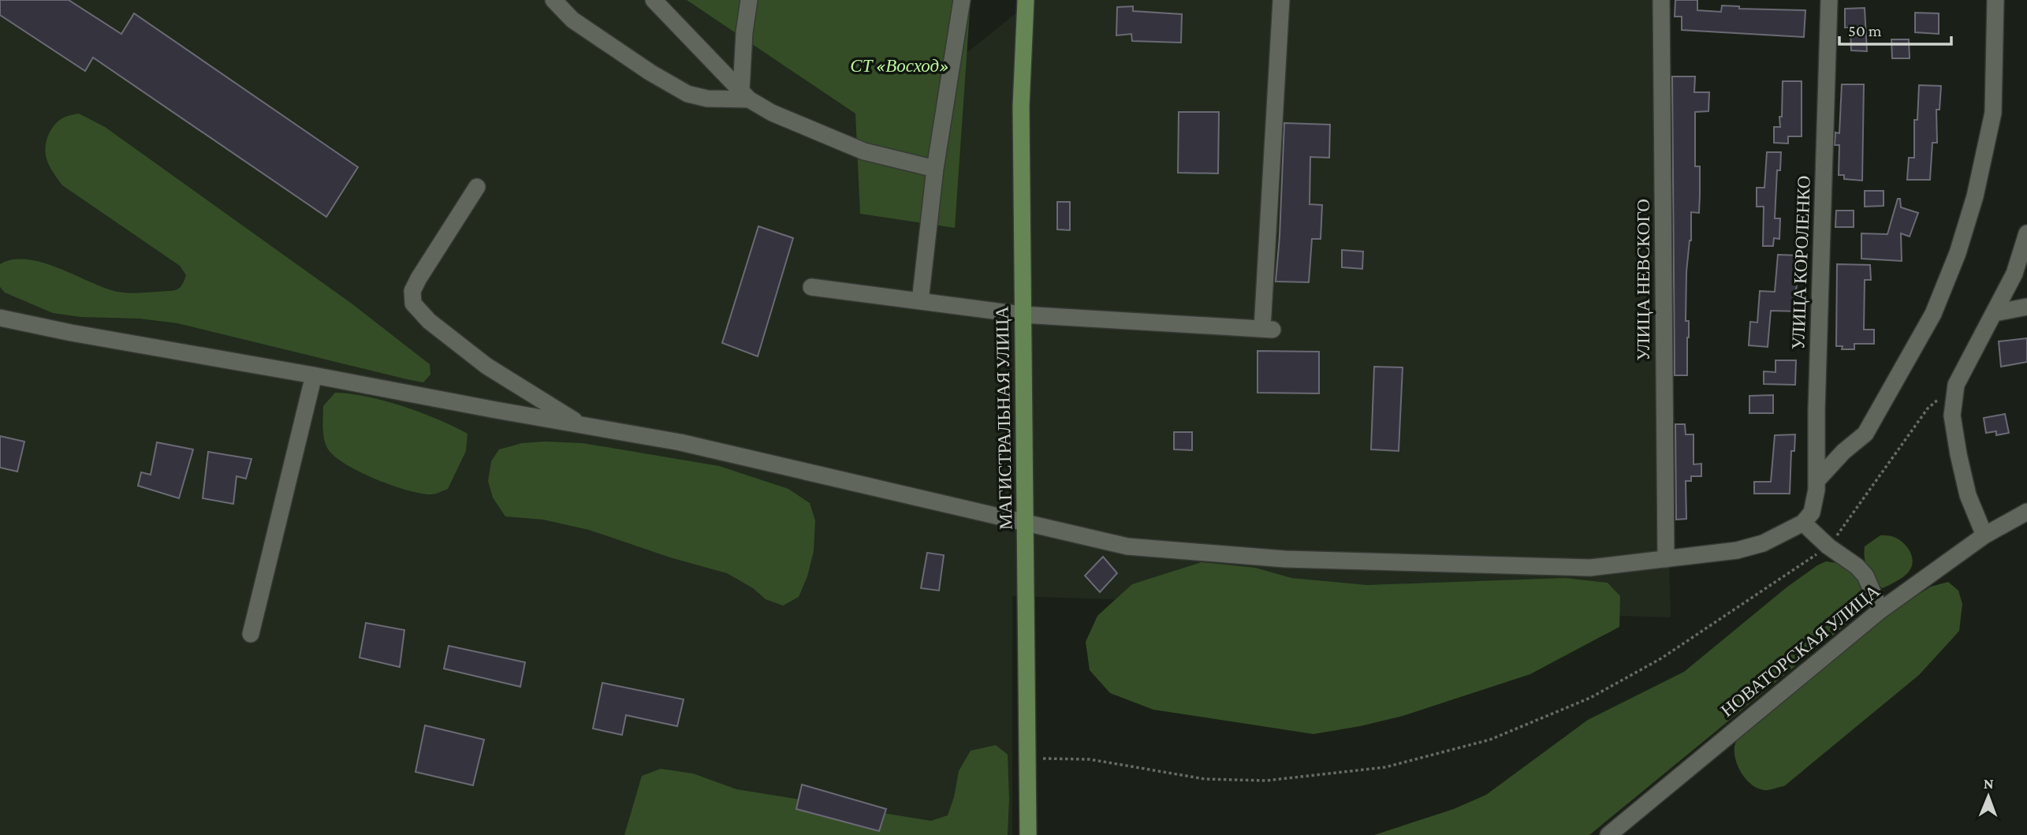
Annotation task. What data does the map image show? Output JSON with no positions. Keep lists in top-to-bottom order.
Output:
{
  "streets": {
    "main road": ["МАГИСТРАЛЬНАЯ УЛИЦА"],
    "street": ["УЛИЦА КОРОЛЕНКО", "УЛИЦА НЕВСКОГО", "НОВАТОРСКАЯ УЛИЦА"]
  },
  "parks": ["СТ «Восход»"],
  "scale_bar": "50 m",
  "north": "top"
}
